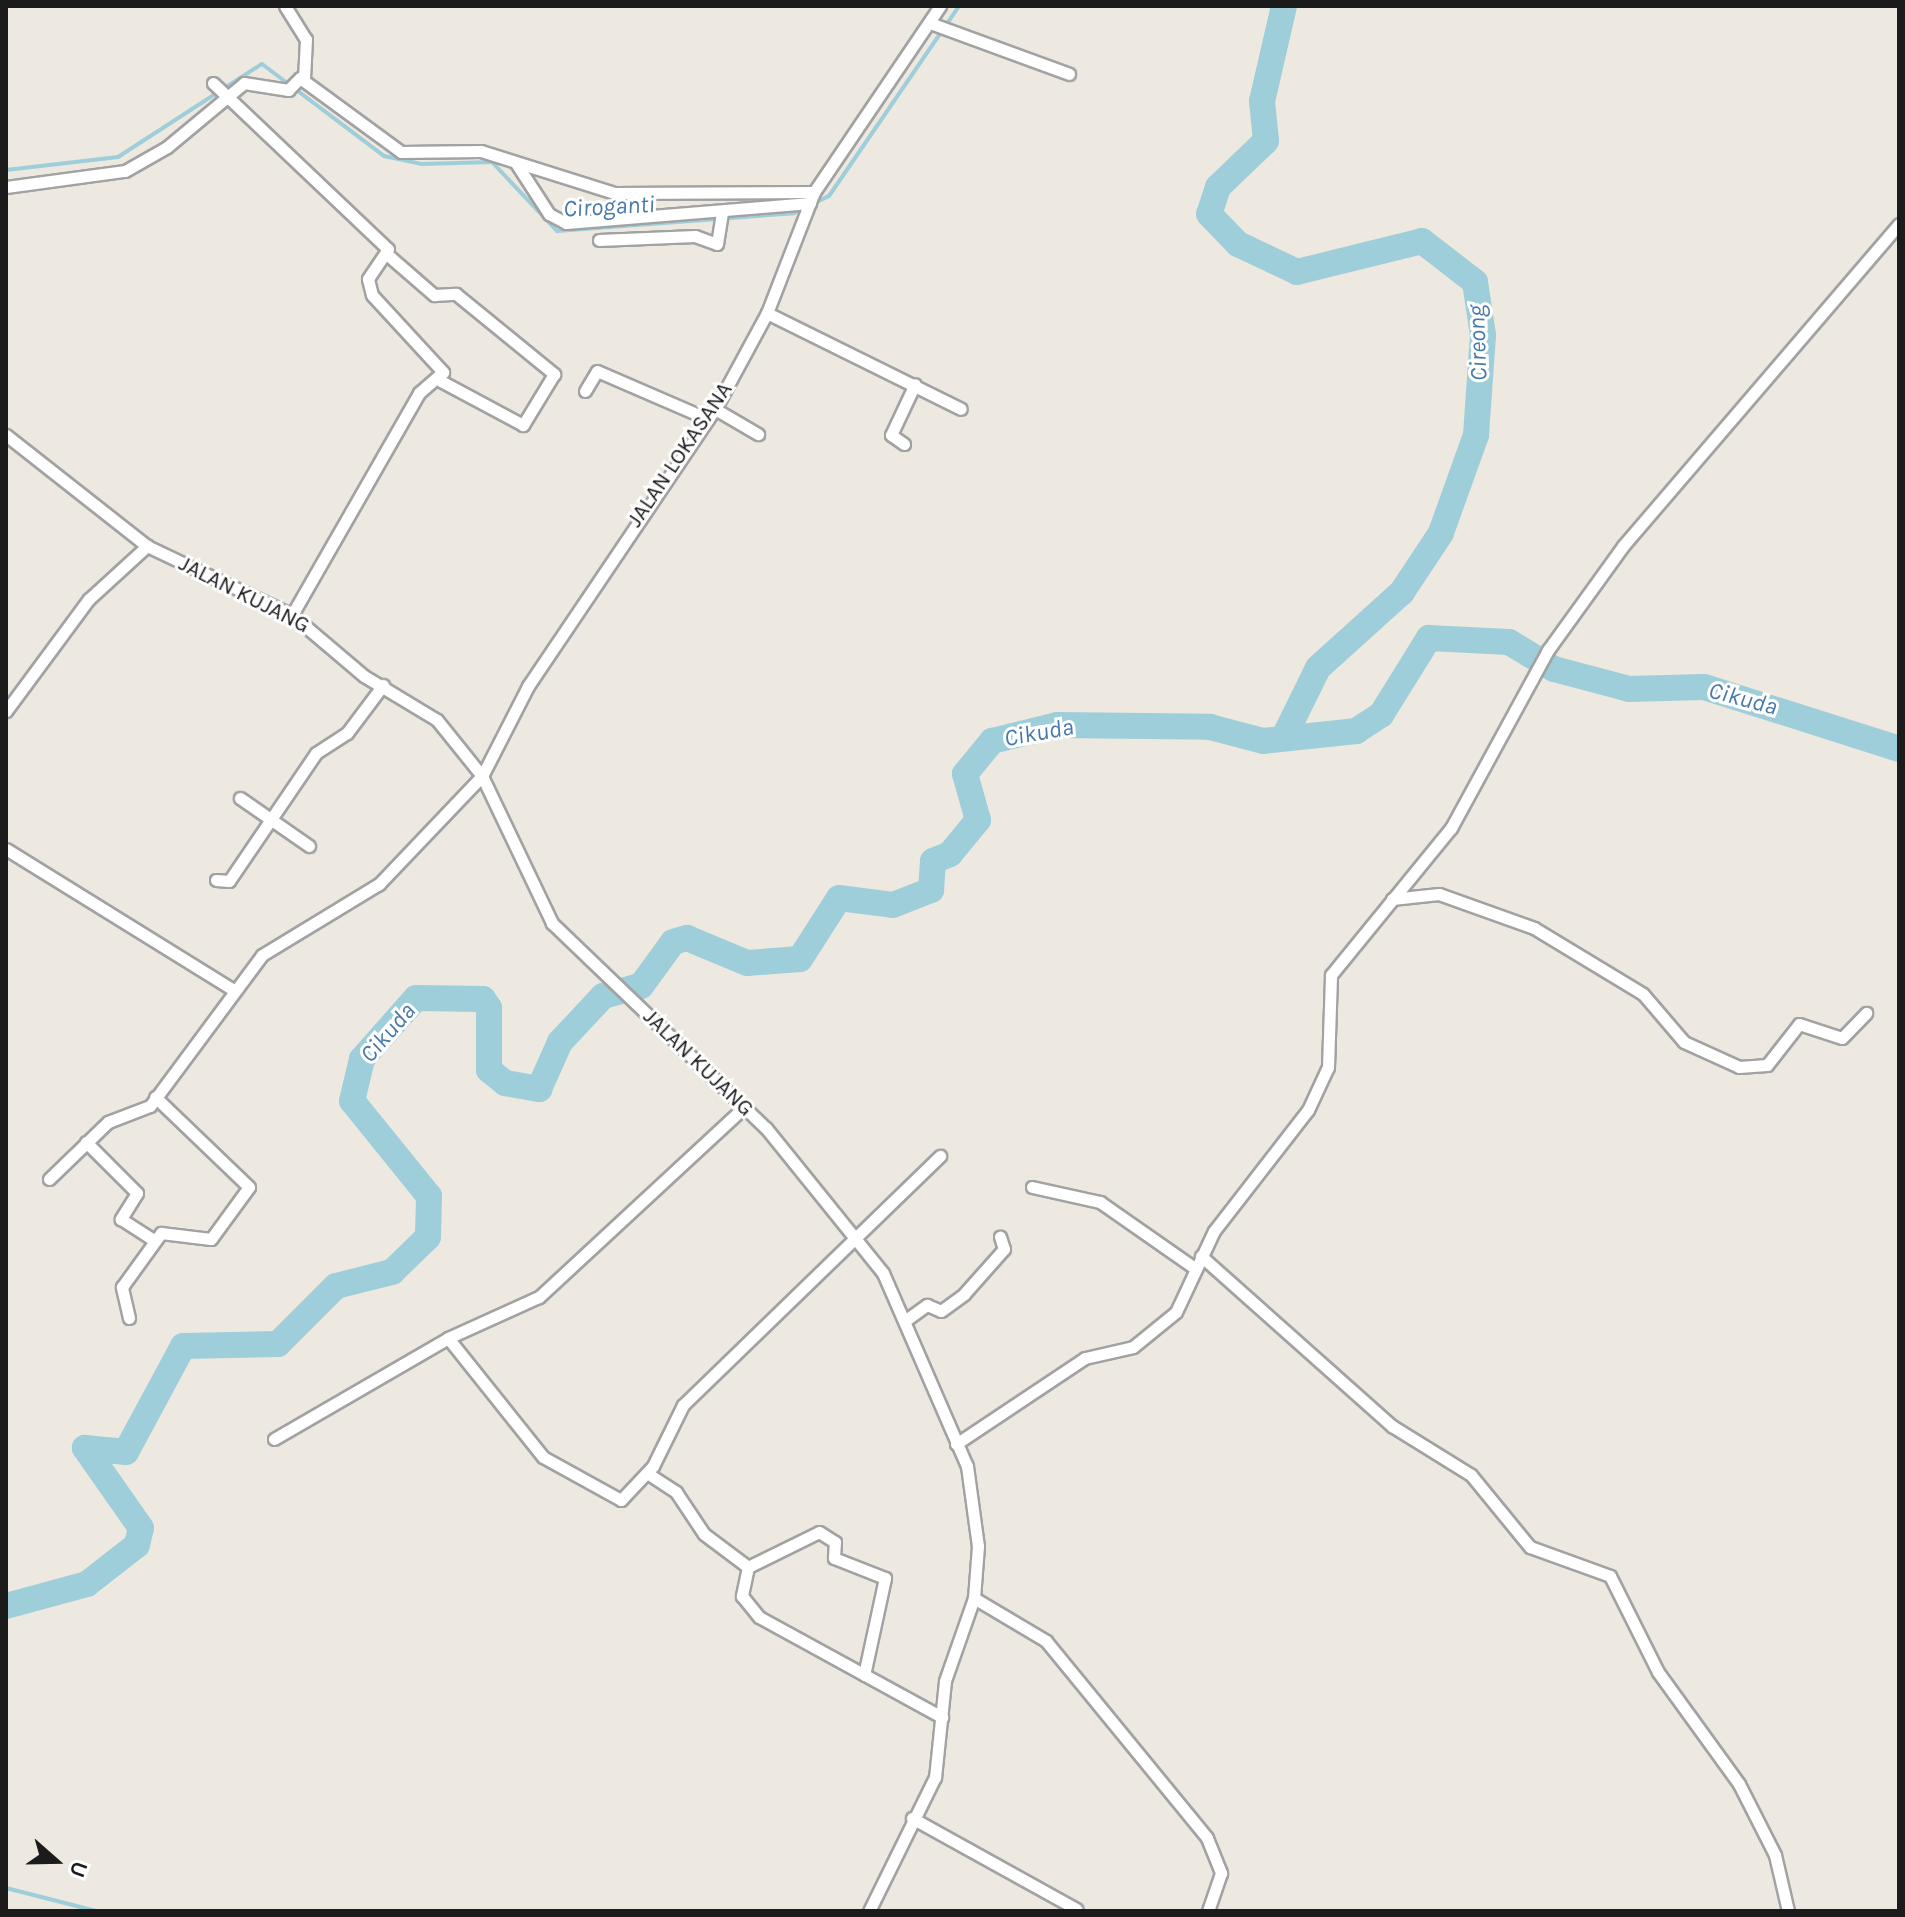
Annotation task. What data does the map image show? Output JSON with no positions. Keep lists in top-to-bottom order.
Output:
{
  "streets": {
    "street": ["JALAN LOKASANA", "JALAN KUJANG"]
  },
  "crossings": [
    ["JALAN LOKASANA", "JALAN KUJANG"]
  ],
  "water": ["Ciroganti", "Cireong", "Cikuda"],
  "north": "right"
}
